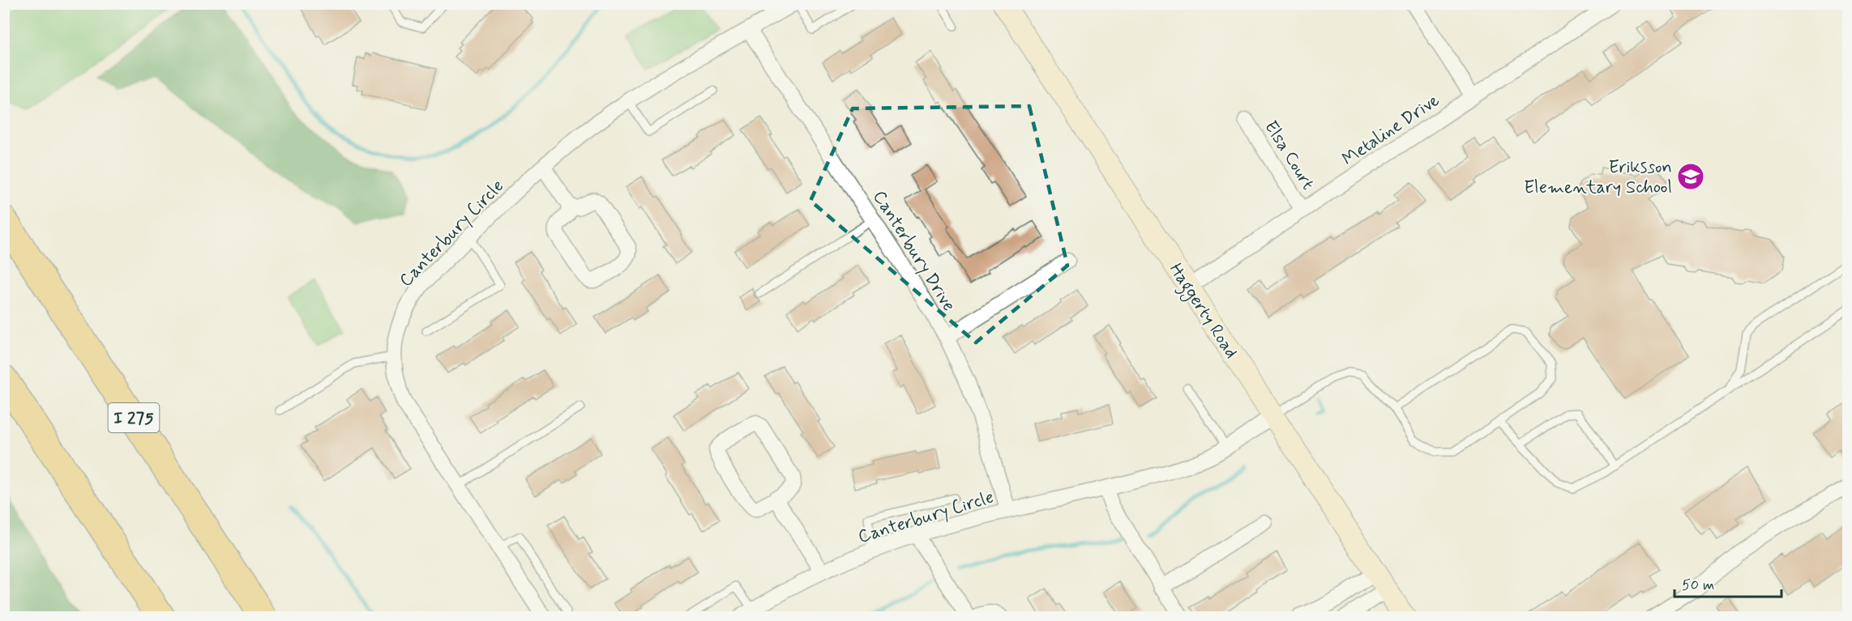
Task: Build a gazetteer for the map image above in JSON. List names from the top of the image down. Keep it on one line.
{"streets":{"highway":["I 275"],"main road":["Haggerty Road"],"street":["Metaline Drive","Elsa Court","Canterbury Circle","Canterbury Drive"]},"crossings":[["Metaline Drive","Elsa Court"],["Metaline Drive","Haggerty Road"],["Canterbury Circle","Canterbury Drive"],["Canterbury Circle","Haggerty Road"]],"places":{"school or university":["Eriksson Elementary School"]},"scale_bar":"50 m"}
